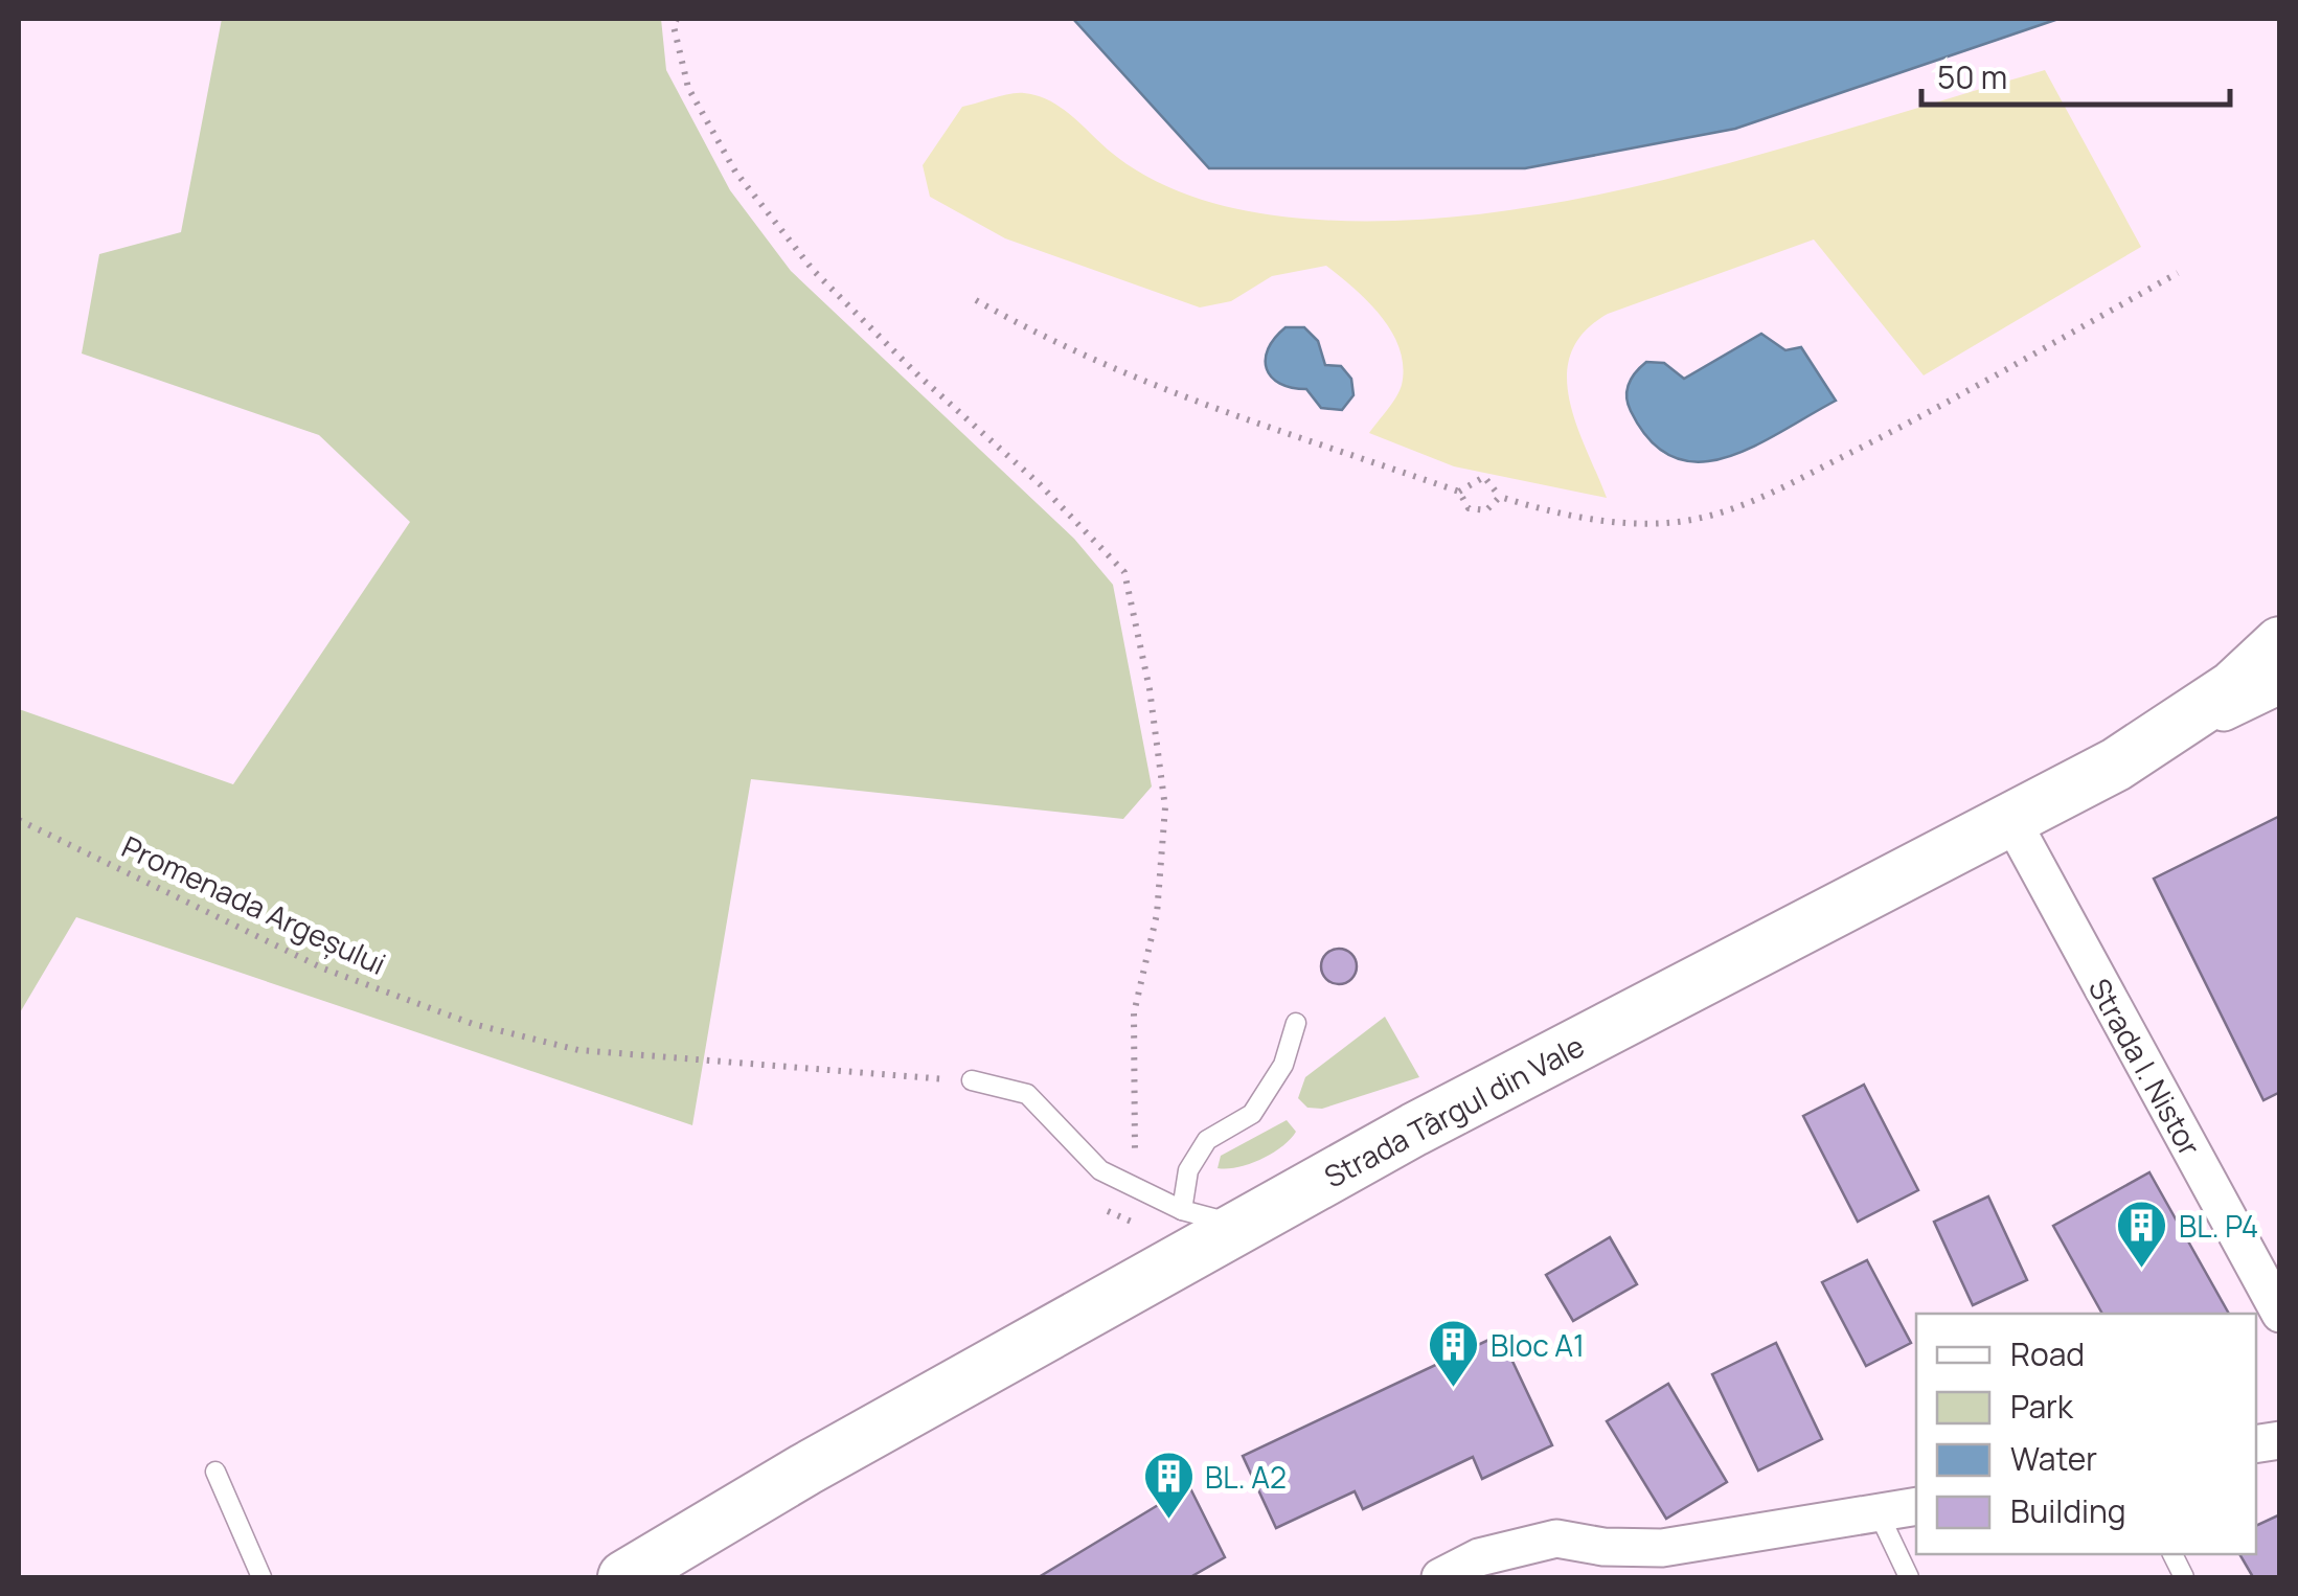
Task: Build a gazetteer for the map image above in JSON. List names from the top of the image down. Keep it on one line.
{"streets":{"street":["Strada I. Nistor","Strada Târgul din Vale"],"path":["Promenada Argeșului"]},"crossings":[["Strada I. Nistor","Strada Târgul din Vale"]],"places":{"building":["BL. P4","Bloc A1","BL. A2"]},"legend":["Road","Park","Water","Building"],"scale_bar":"50 m"}
